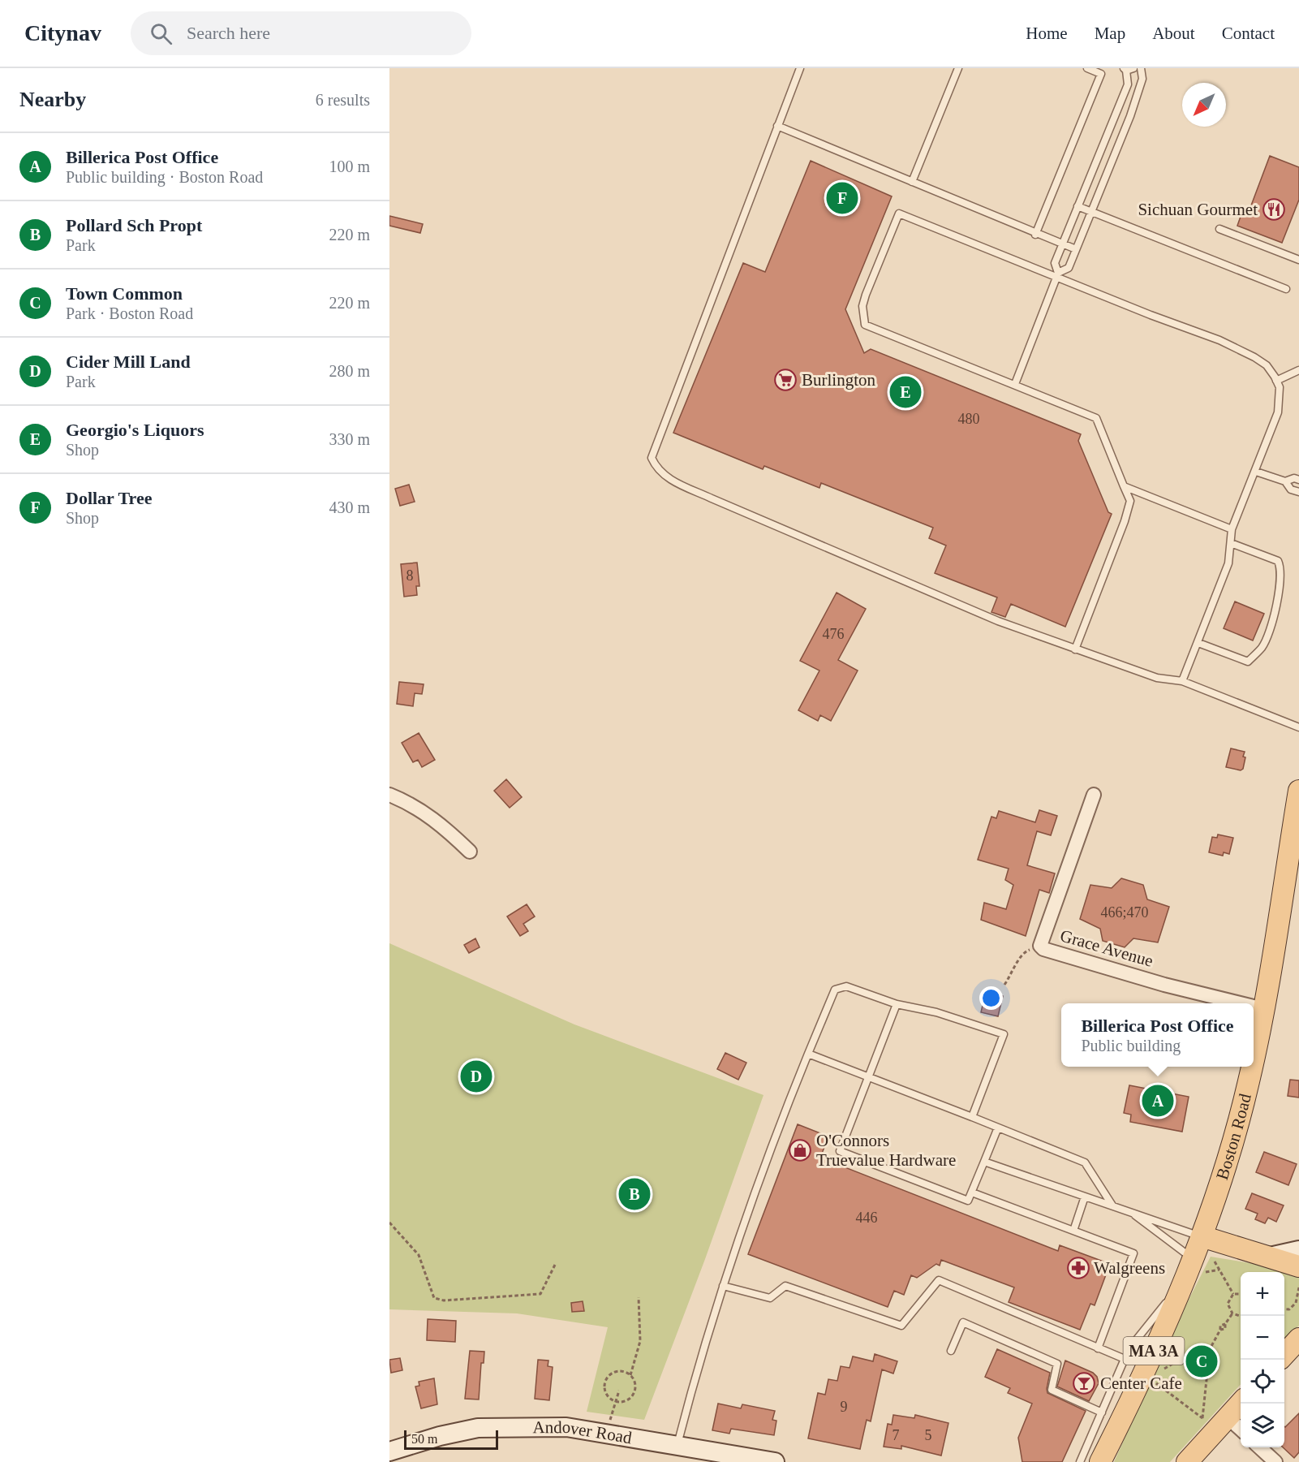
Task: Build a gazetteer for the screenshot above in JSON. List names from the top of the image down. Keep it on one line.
{"streets":{"main road":["Boston Road","MA 3A","Andover Road"],"street":["Grace Avenue"]},"crossings":[["Grace Avenue","Boston Road"]],"places":{"restaurant":["Sichuan Gourmet"],"supermarket":["Burlington"],"shop":["O'Connors Truevalue Hardware"],"pharmacy":["Walgreens"],"bar":["Center Cafe"]},"house_numbers":["480","8","476","466;470","446","9","7","5"],"scale_bar":"50 m","north":"bottom left","page":{"header":"Citynav","search":"Search here","nav":["Home","Map","About","Contact"],"heading":["Nearby","6 results"],"list":[{"mark":"A","name":"Billerica Post Office","note":"Public building · Boston Road","value":"100 m"},{"mark":"B","name":"Pollard Sch Propt","note":"Park","value":"220 m"},{"mark":"C","name":"Town Common","note":"Park · Boston Road","value":"220 m"},{"mark":"D","name":"Cider Mill Land","note":"Park","value":"280 m"},{"mark":"E","name":"Georgio's Liquors","note":"Shop","value":"330 m"},{"mark":"F","name":"Dollar Tree","note":"Shop","value":"430 m"}],"pins":["F","E","D","A","B","C"],"popup":["Billerica Post Office","Public building"],"map_buttons":["+","−"],"scale":"50 m"}}
